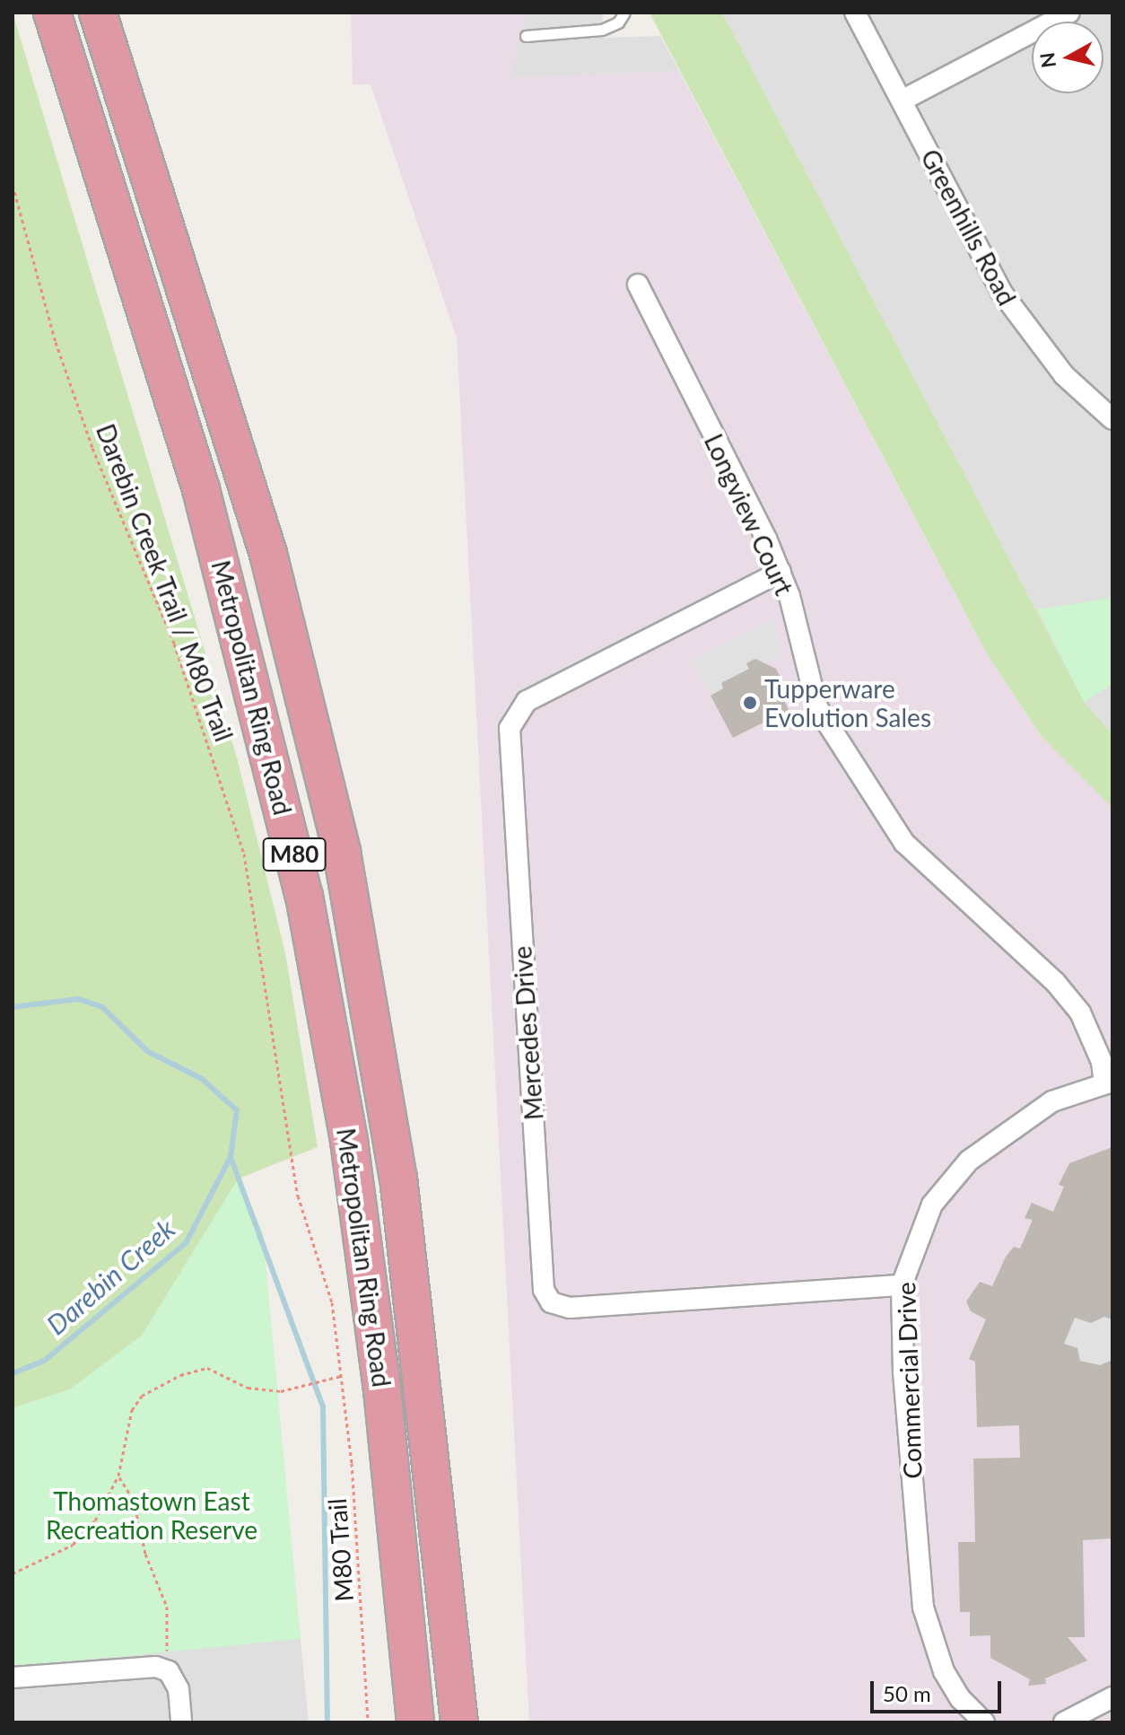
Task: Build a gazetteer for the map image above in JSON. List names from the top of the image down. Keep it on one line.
{"streets":{"highway":["Metropolitan Ring Road","M80"],"street":["Greenhills Road","Longview Court","Mercedes Drive","Commercial Drive"],"path":["Darebin Creek Trail / M80 Trail","M80 Trail"]},"crossings":[["Longview Court","Mercedes Drive"],["Longview Court","Commercial Drive"],["Darebin Creek Trail / M80 Trail","M80 Trail"],["Mercedes Drive","Commercial Drive"]],"water":["Darebin Creek"],"parks":["Thomastown East Recreation Reserve"],"places":["Tupperware Evolution Sales"],"scale_bar":"50 m","north":"left"}
